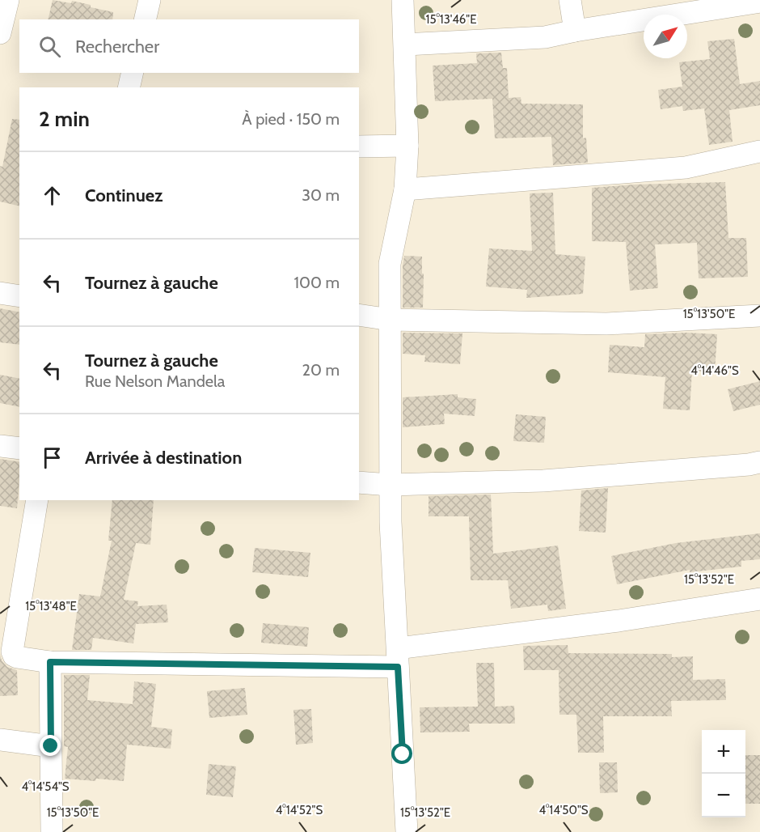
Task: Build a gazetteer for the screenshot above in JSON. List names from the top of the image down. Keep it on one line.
{"north":"top right","page":{"search":"Rechercher","heading":["2 min","À pied · 150 m"],"list":[["Continuez","30 m"],["Tournez à gauche","100 m"],["Tournez à gauche","Rue Nelson Mandela","20 m"],"Arrivée à destination"],"map_buttons":["+","−"]},"coordinates":["15°13'46\"E","15°13'50\"E","4°14'46\"S","15°13'52\"E","15°13'48\"E","4°14'54\"S","4°14'52\"S","4°14'50\"S"]}
